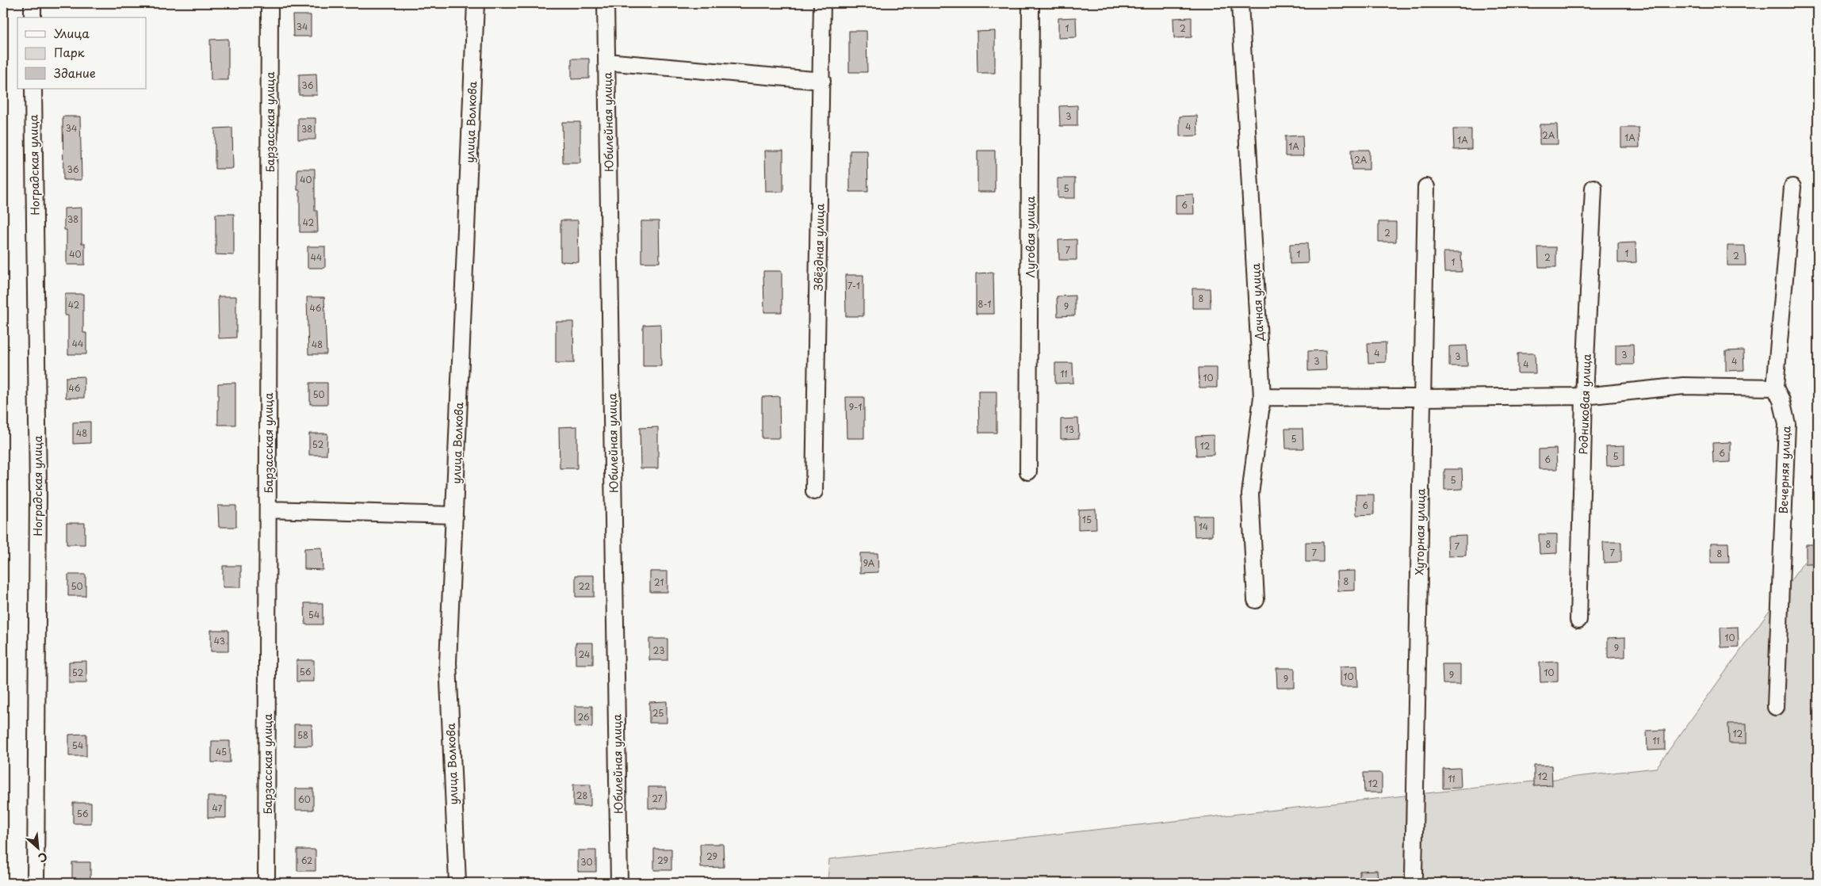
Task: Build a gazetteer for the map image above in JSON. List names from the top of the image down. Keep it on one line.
{"streets":{"street":["Барзасская улица","улица Волкова","Юбилейная улица","Ноградская улица","Луговая улица","Звёздная улица","Дачная улица","Родниковая улица","Вечерняя улица","Хуторная улица"]},"house_numbers":["34","1","2","36","3","4","34","38","2А","1А","1А","1А","2А","36","40","5","6","38","42","2","7","1","40","1","2","44","2","1","7-1","8","8-1","42","9","46","44","48","4","3","3","3","4","4","11","10","46","50","9-1","13","48","5","52","12","6","5","6","5","6","15","14","8","7","7","7","8","9А","8","21","50","22","54","10","43","9","23","24","56","52","10","9","10","9","25","26","12","58","11","54","45","12","11","12","28","27","60","47","56","29","62","29","30"],"legend":["Улица","Парк","Здание"],"north":"bottom right"}
